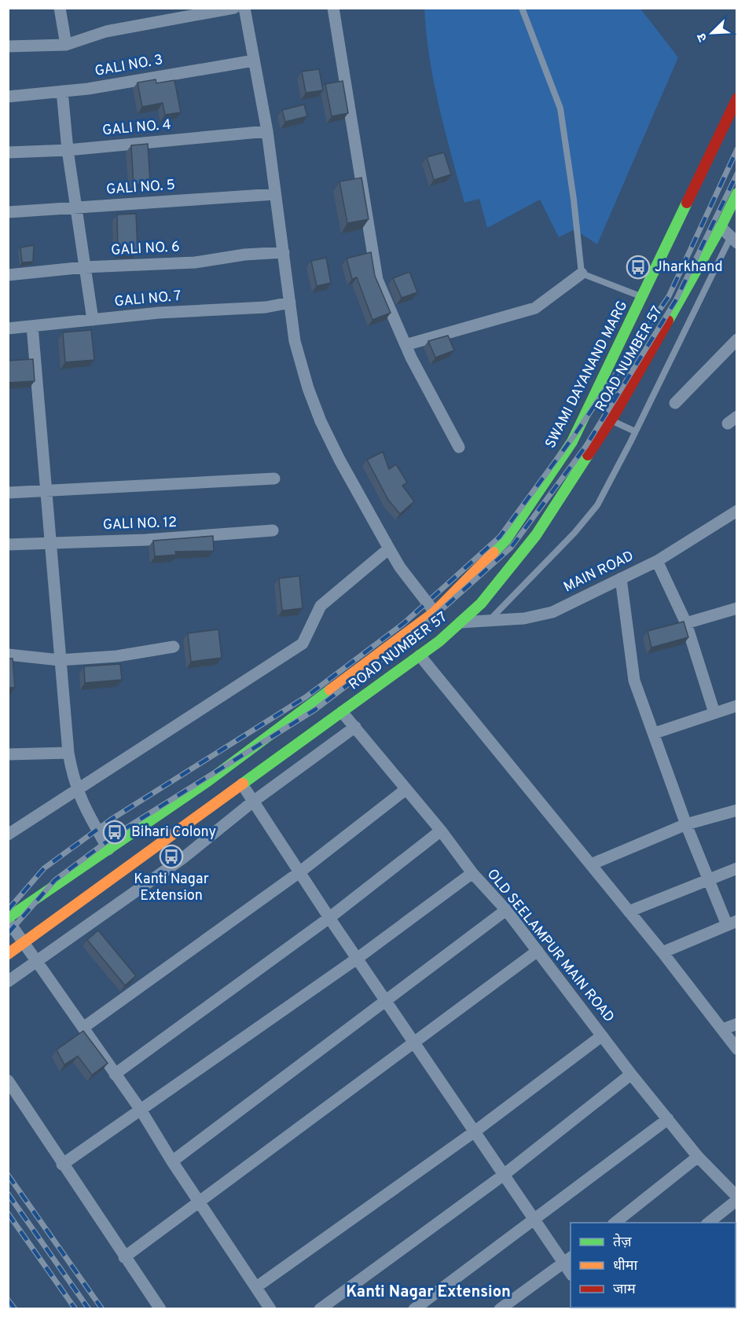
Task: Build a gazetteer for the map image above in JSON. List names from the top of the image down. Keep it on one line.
{"streets":{"main road":["ROAD NUMBER 57","SWAMI DAYANAND MARG"],"street":["GALI NO. 3","GALI NO. 4","GALI NO. 5","GALI NO. 6","GALI NO. 7","GALI NO. 12","MAIN ROAD","OLD SEELAMPUR MAIN ROAD"]},"crossings":[["ROAD NUMBER 57","SWAMI DAYANAND MARG"],["ROAD NUMBER 57","MAIN ROAD"],["ROAD NUMBER 57","OLD SEELAMPUR MAIN ROAD"]],"districts":["Kanti Nagar Extension"],"places":{"bus stop":["Jharkhand","Bihari Colony","Kanti Nagar Extension"]},"legend":["तेज़","धीमा","जाम"],"north":"bottom left"}
